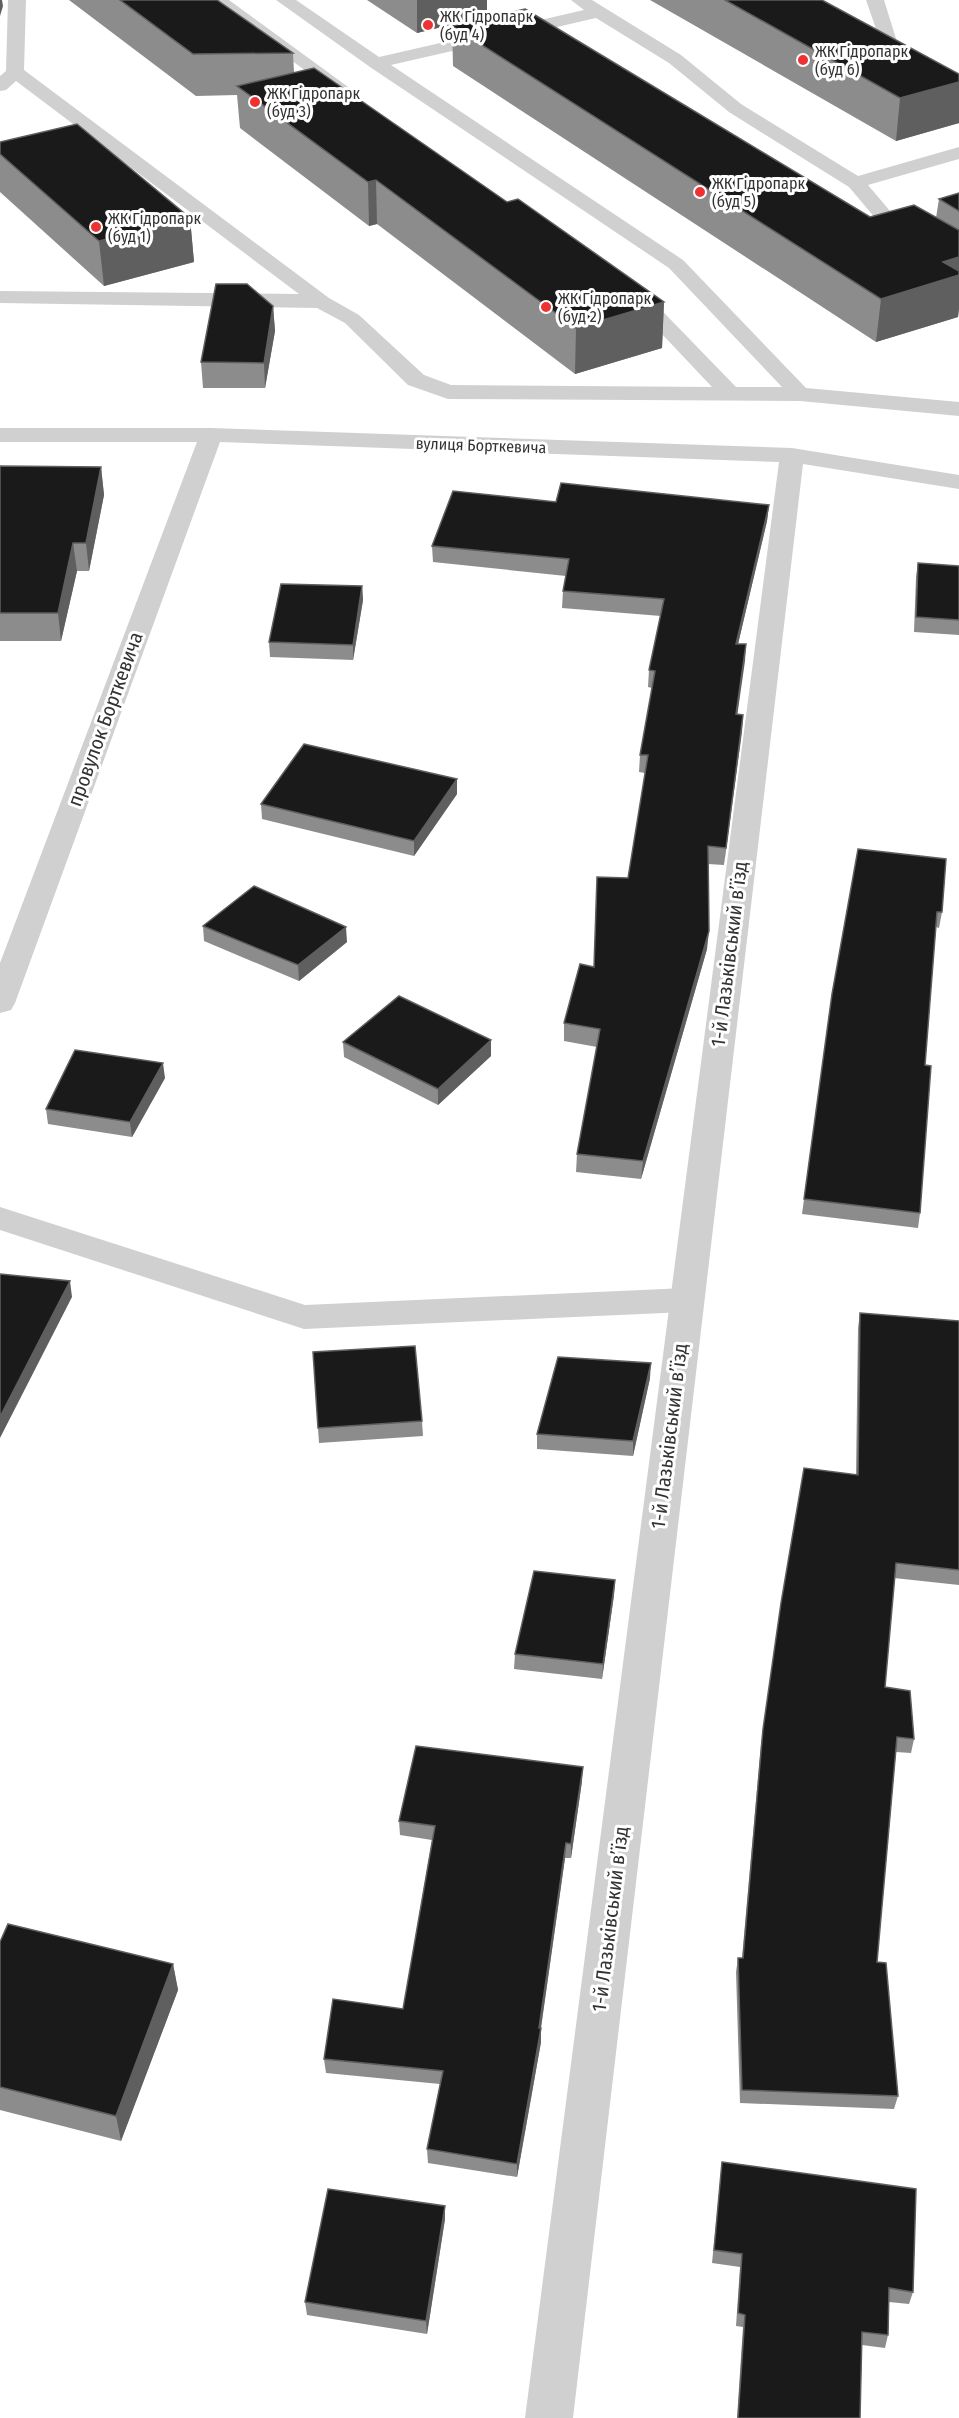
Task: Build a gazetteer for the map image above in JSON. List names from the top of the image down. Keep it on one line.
{"streets":{"street":["вулиця Борткевича","провулок Борткевича","1-й Лазьківський в’їзд"]},"crossings":[["вулиця Борткевича","провулок Борткевича"],["вулиця Борткевича","1-й Лазьківський в’їзд"]],"places":["ЖК Гідропарк (буд 4)","ЖК Гідропарк (буд 6)","ЖК Гідропарк (буд 3)","ЖК Гідропарк (буд 5)","ЖК Гідропарк (буд 1)","ЖК Гідропарк (буд 2)"]}
